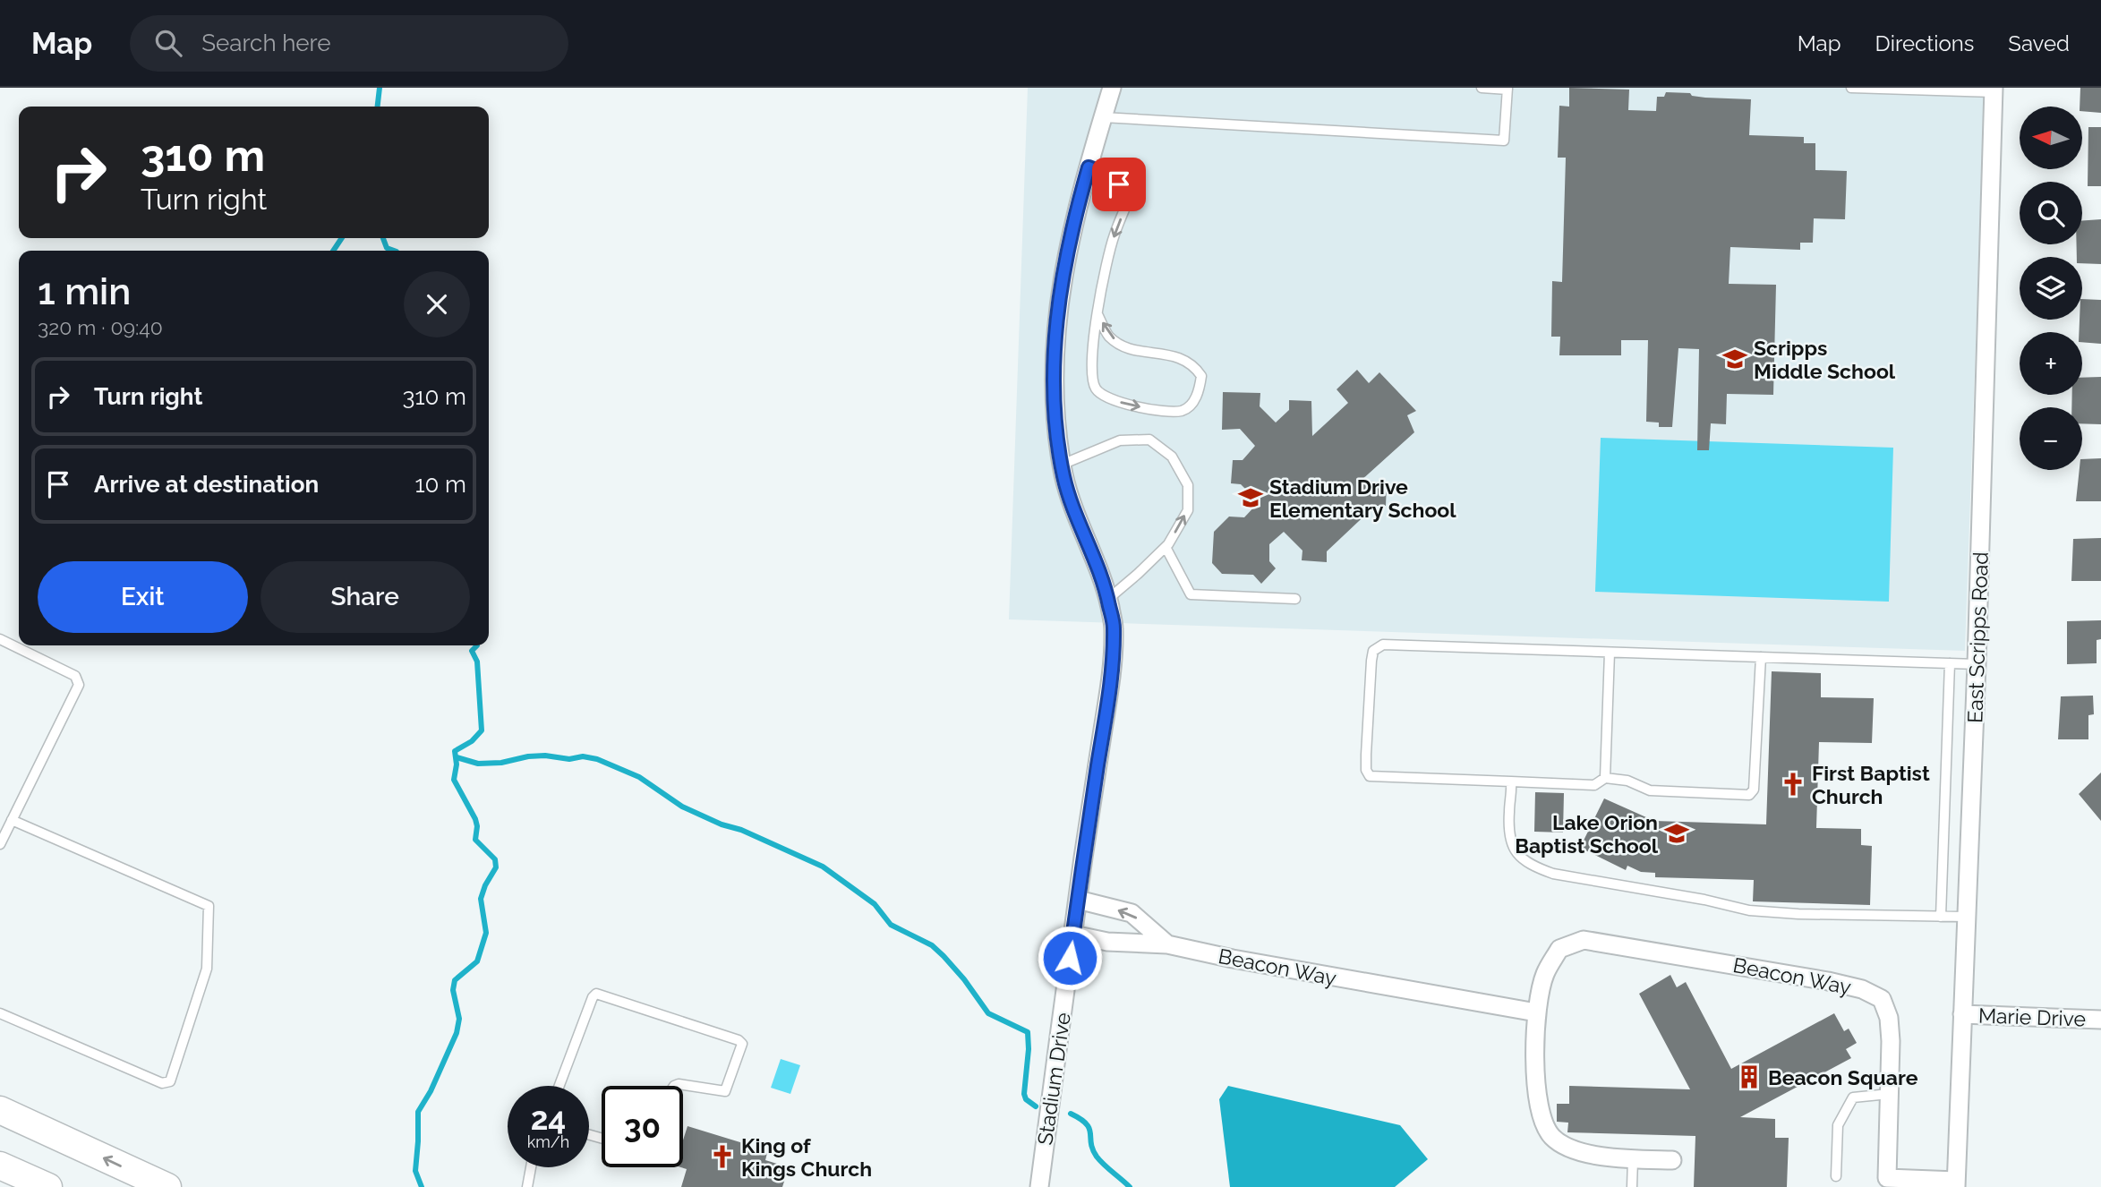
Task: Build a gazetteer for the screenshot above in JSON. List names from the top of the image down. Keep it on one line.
{"streets":{"street":["East Scripps Road","Beacon Way","Marie Drive","Stadium Drive"]},"crossings":[["East Scripps Road","Beacon Way"],["East Scripps Road","Marie Drive"],["Beacon Way","Stadium Drive"]],"places":{"school or university":["Scripps Middle School","Stadium Drive Elementary School","Lake Orion Baptist School"],"church":["First Baptist Church","King of Kings Church"],"building":["Beacon Square"]},"north":"left","page":{"header":"Map","search":"Search here","nav":["Map","Directions","Saved"],"map_buttons":["+","−"],"turn":["310 m","Turn right"],"heading":["1 min","320 m · 09:40"],"list":[{"name":"Turn right","value":"310 m"},{"name":"Arrive at destination","value":"10 m"}],"buttons":["Exit","Share"],"speed":"24 km/h","limit":"30"}}
